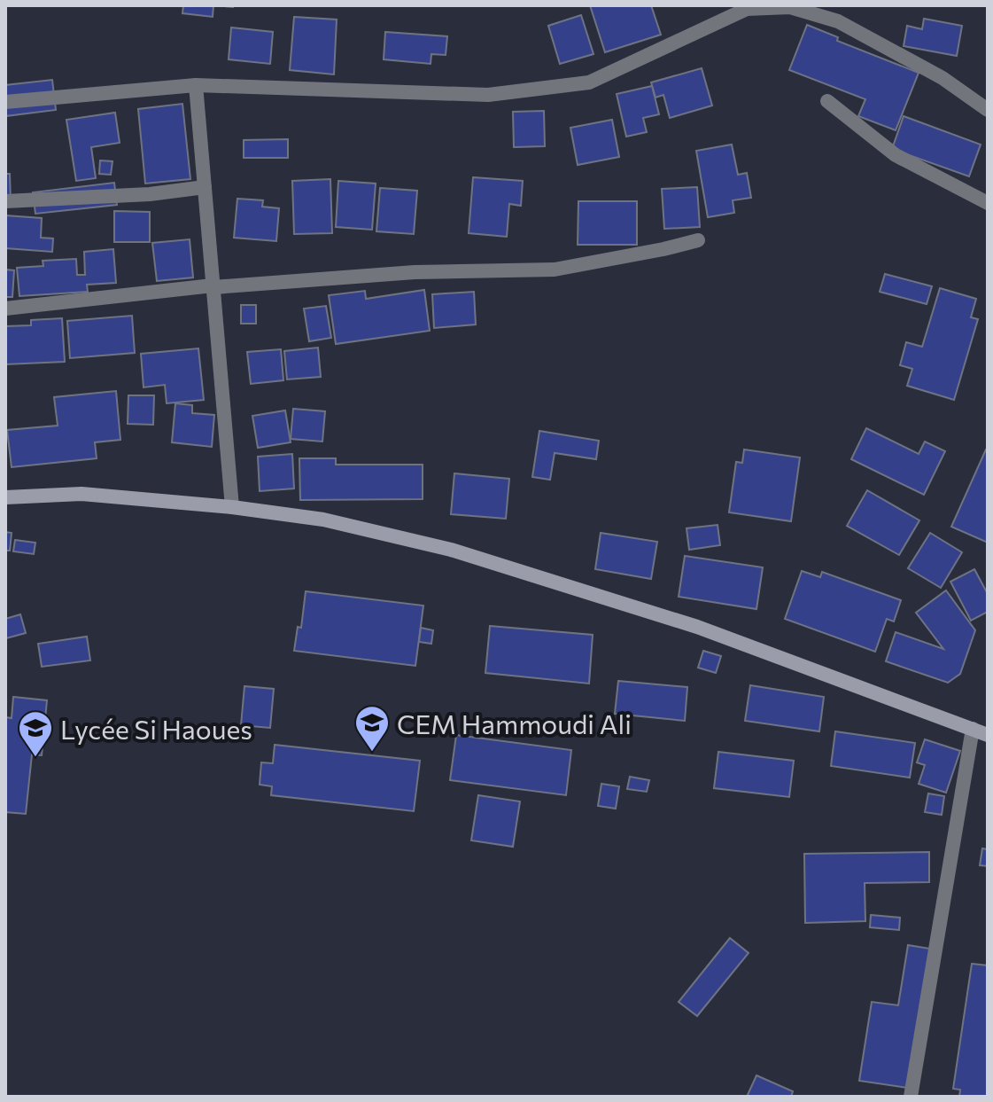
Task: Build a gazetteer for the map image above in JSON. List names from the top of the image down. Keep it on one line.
{"places":{"school or university":["CEM Hammoudi Ali","Lycée Si Haoues"]}}
